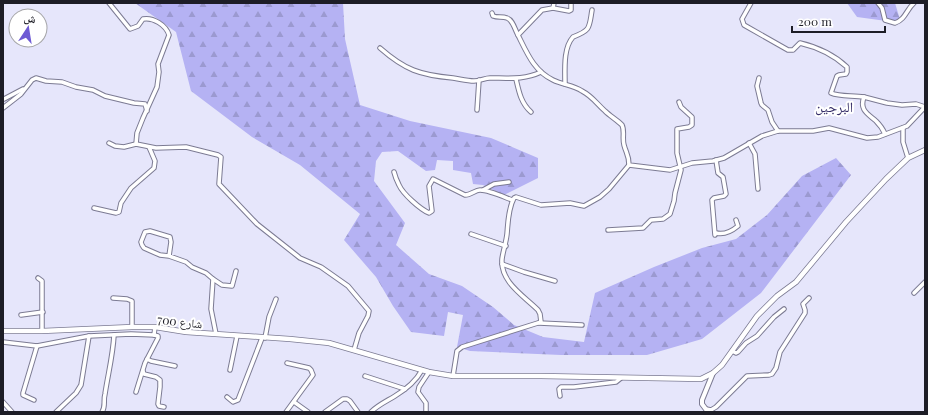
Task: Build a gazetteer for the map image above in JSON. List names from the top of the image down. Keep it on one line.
{"streets":{"main road":["شارع 700"]},"districts":["البرجين"],"scale_bar":"200 m","north":"top"}
